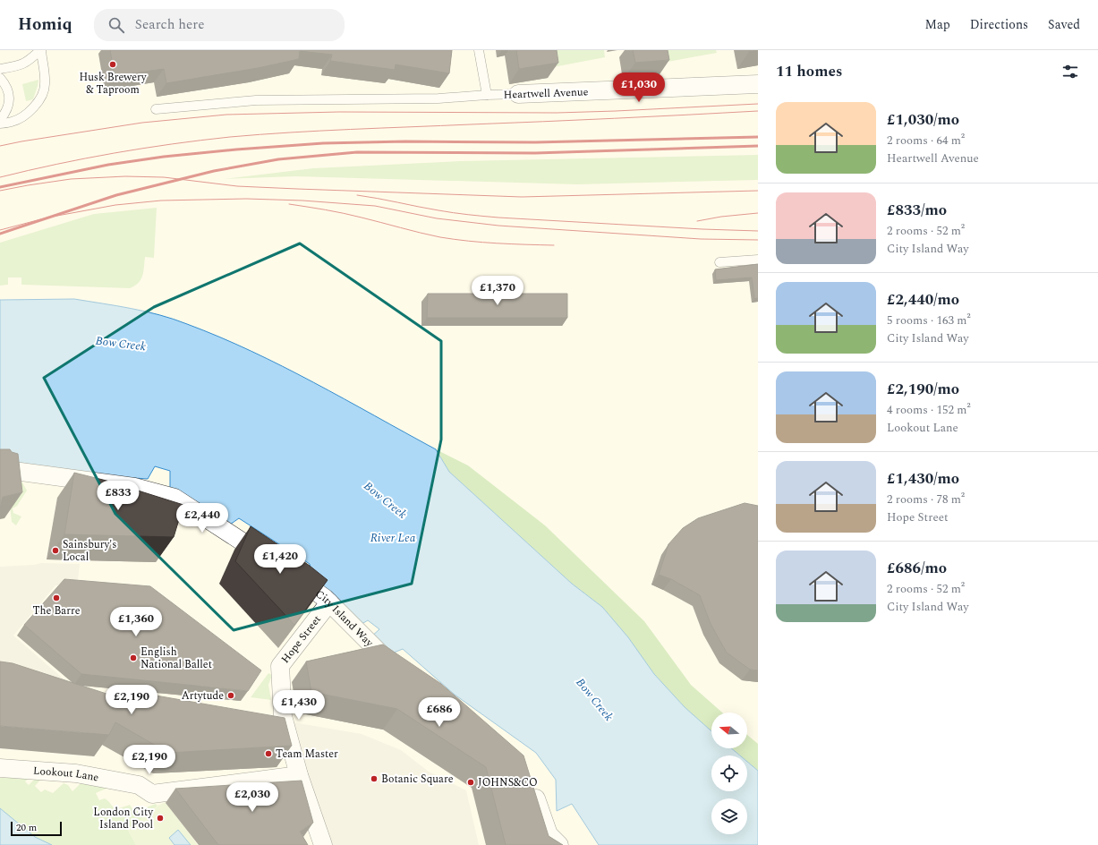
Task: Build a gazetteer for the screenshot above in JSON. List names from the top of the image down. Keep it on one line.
{"streets":{"street":["Heartwell Avenue","City Island Way","Hope Street","Lookout Lane"]},"crossings":[["City Island Way","Hope Street"],["Hope Street","Lookout Lane"]],"water":["Bow Creek","River Lea"],"places":["Husk Brewery & Taproom","Sainsbury's Local","The Barre","English National Ballet","Artytude","Team Master","Botanic Square","JOHNS&CO","London City Island Pool"],"scale_bar":"20 m","north":"left","page":{"header":"Homiq","search":"Search here","nav":["Map","Directions","Saved"],"heading":"11 homes","price":["£1,030","£1,370","£833","£2,440","£1,420","£1,360","£2,190","£1,430","£686","£2,190","£2,030"],"list":[{"name":"£1,030/mo","note":"2 rooms · 64 m² · Heartwell Avenue"},{"name":"£833/mo","note":"2 rooms · 52 m² · City Island Way"},{"name":"£2,440/mo","note":"5 rooms · 163 m² · City Island Way"},{"name":"£2,190/mo","note":"4 rooms · 152 m² · Lookout Lane"},{"name":"£1,430/mo","note":"2 rooms · 78 m² · Hope Street"},{"name":"£686/mo","note":"2 rooms · 52 m² · City Island Way"}],"scale":"20 m"}}
